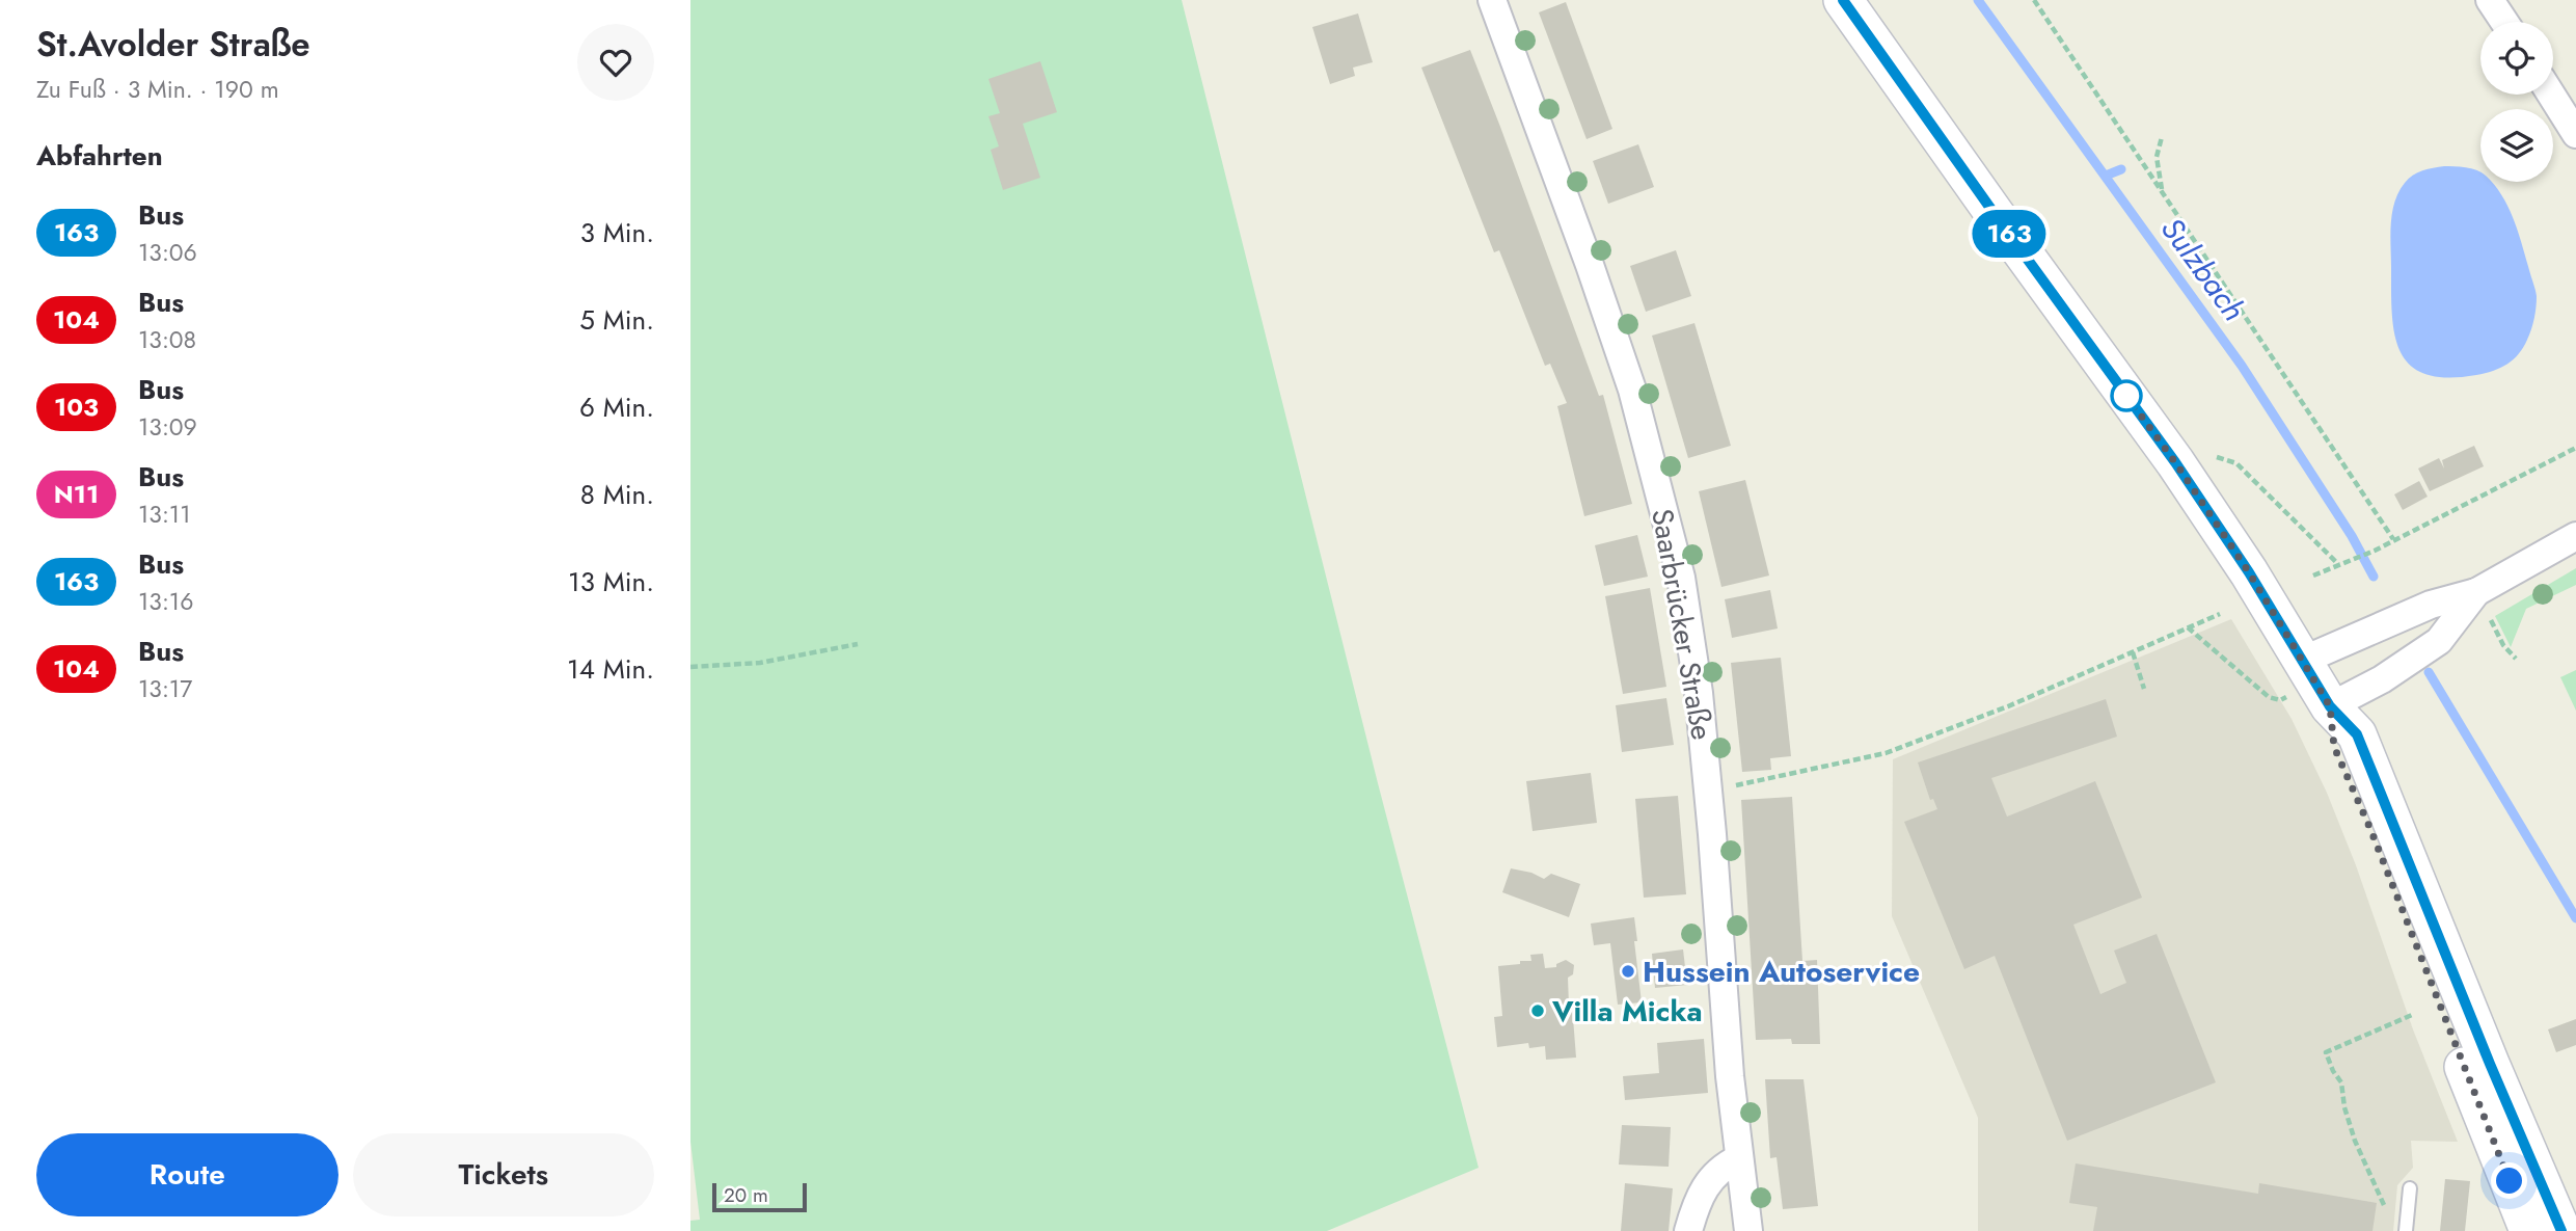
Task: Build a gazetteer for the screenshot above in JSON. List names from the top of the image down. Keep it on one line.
{"streets":{"street":["Saarbrücker Straße"]},"water":["Sulzbach"],"places":["Hussein Autoservice","Villa Micka"],"lines":["bus line 163"],"scale_bar":"20 m","page":{"heading":[["St.Avolder Straße","Zu Fuß · 3 Min. · 190 m"],"Abfahrten"],"on_map":"163","list":[{"mark":"163","name":"Bus","note":"13:06","value":"3 Min."},{"mark":"104","name":"Bus","note":"13:08","value":"5 Min."},{"mark":"103","name":"Bus","note":"13:09","value":"6 Min."},{"mark":"N11","name":"Bus","note":"13:11","value":"8 Min."},{"mark":"163","name":"Bus","note":"13:16","value":"13 Min."},{"mark":"104","name":"Bus","note":"13:17","value":"14 Min."}],"buttons":["Route","Tickets"],"scale":"20 m"}}
